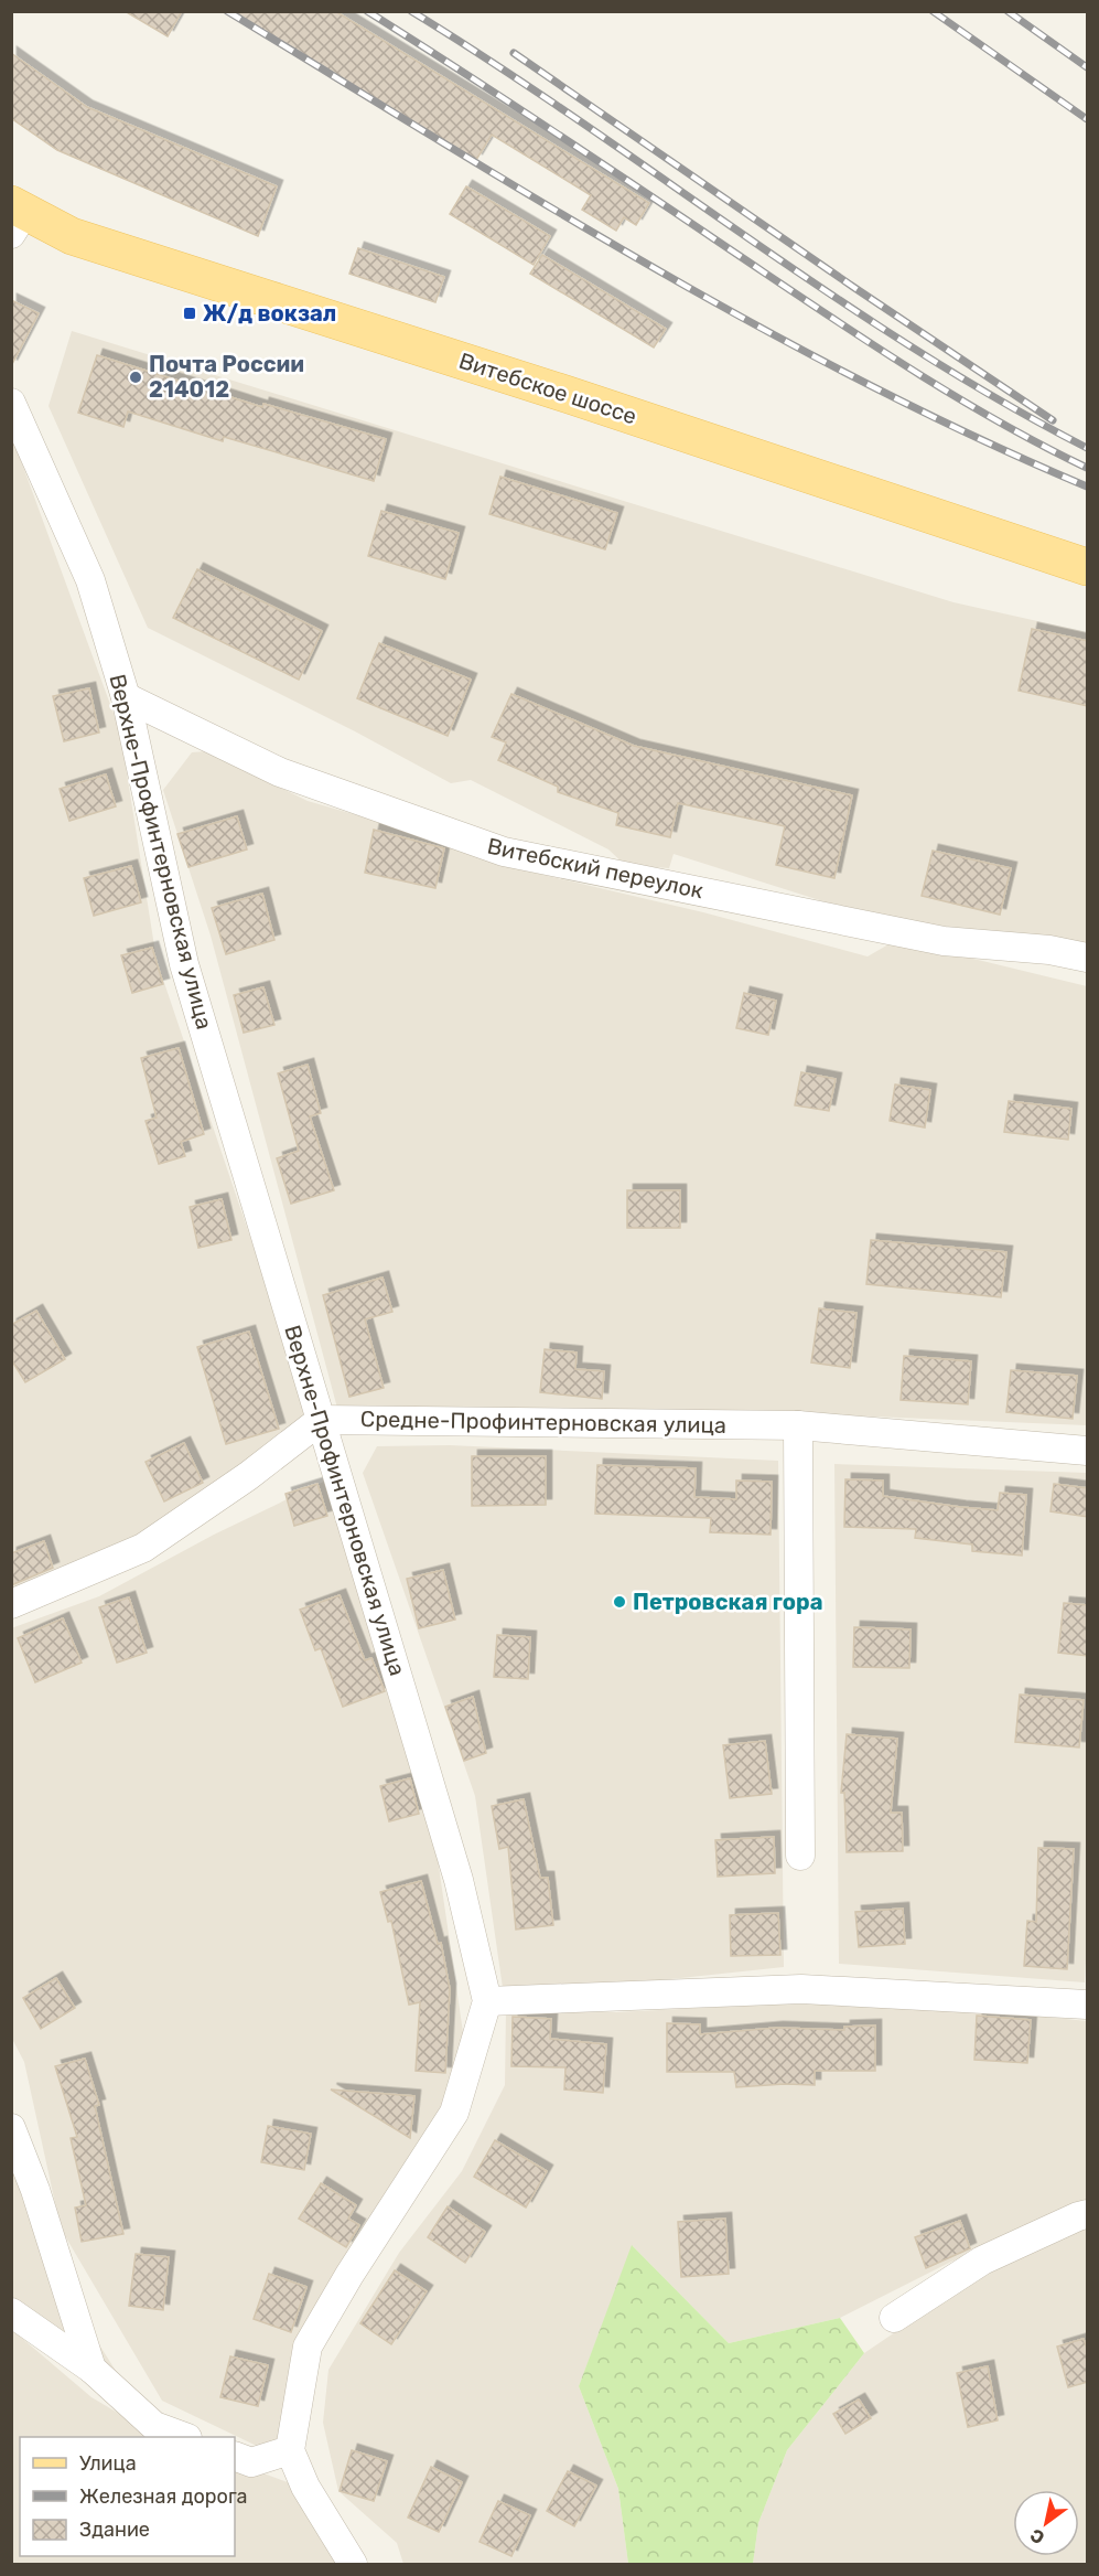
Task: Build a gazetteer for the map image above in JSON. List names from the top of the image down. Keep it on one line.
{"streets":{"main road":["Витебское шоссе"],"street":["Верхне-Профинтерновская улица","Витебский переулок","Средне-Профинтерновская улица"]},"crossings":[["Верхне-Профинтерновская улица","Витебский переулок"],["Верхне-Профинтерновская улица","Средне-Профинтерновская улица"]],"places":{"transit":["Ж/д вокзал"],"other":["Почта России 214012","Петровская гора"]},"legend":["Улица","Железная дорога","Здание"],"north":"bottom left"}
